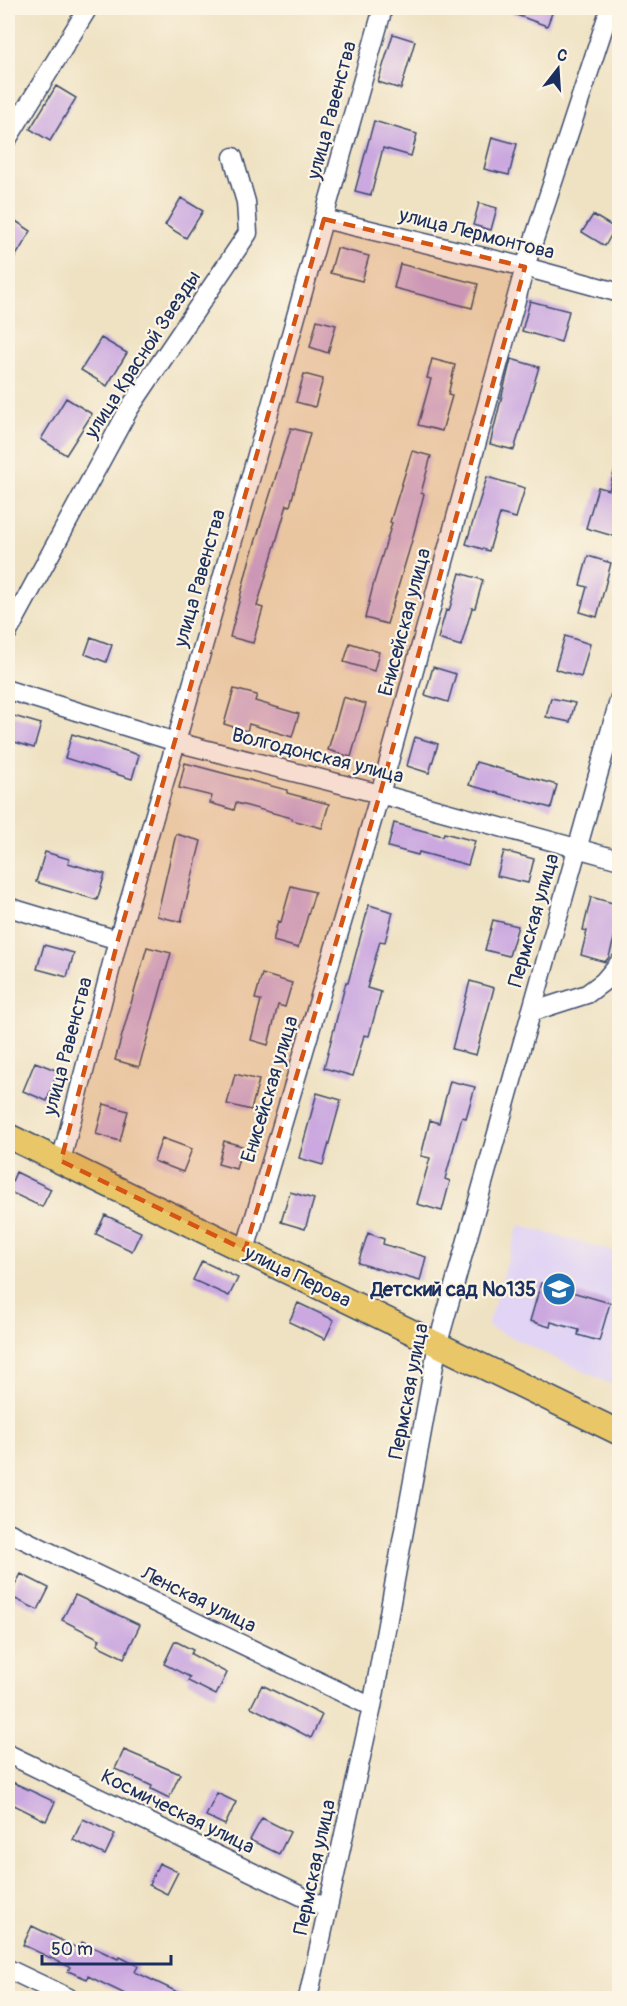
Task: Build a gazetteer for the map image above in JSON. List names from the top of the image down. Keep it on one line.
{"streets":{"main road":["улица Перова"],"street":["улица Равенства","улица Лермонтова","улица Красной Звезды","Енисейская улица","Волгодонская улица","Пермская улица","Ленская улица","Космическая улица"]},"crossings":[["улица Равенства","улица Лермонтова"],["улица Равенства","Волгодонская улица"],["улица Равенства","улица Перова"],["улица Лермонтова","Енисейская улица"],["Енисейская улица","Волгодонская улица"],["Енисейская улица","улица Перова"],["Волгодонская улица","Пермская улица"],["Пермская улица","улица Перова"],["Пермская улица","Ленская улица"],["Пермская улица","Космическая улица"]],"places":{"school or university":["Детский сад №135"]},"scale_bar":"50 m","north":"top"}
